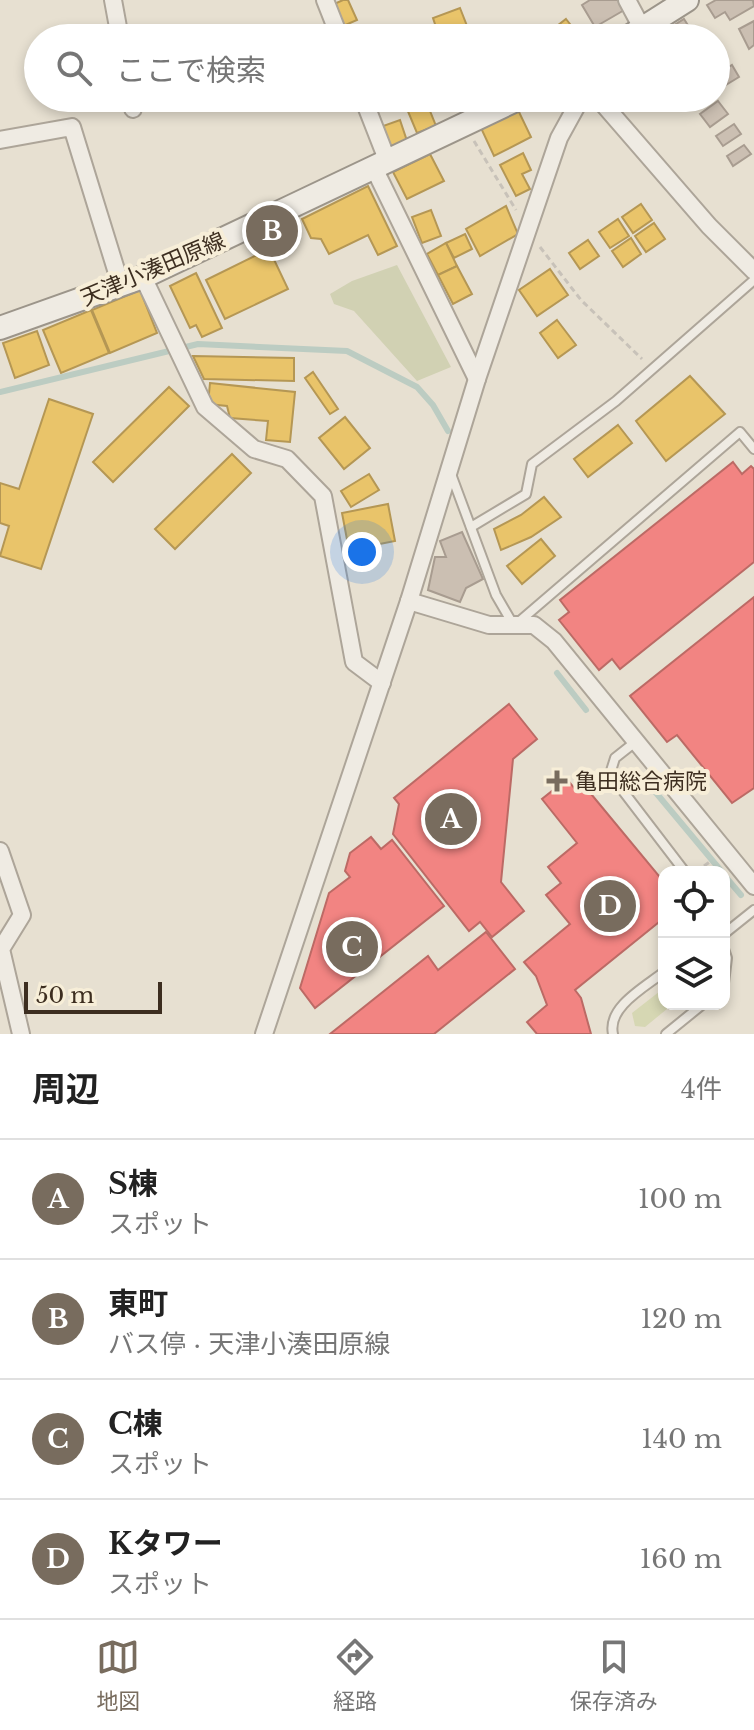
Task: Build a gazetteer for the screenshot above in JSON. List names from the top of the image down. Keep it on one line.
{"streets":{"main road":["天津小湊田原線"]},"places":{"health":["亀田総合病院"]},"scale_bar":"50 m","page":{"search":"ここで検索","pins":["B","A","D","C"],"scale":"50 m","heading":["周辺","4件"],"list":[{"mark":"A","name":"S棟","note":"スポット","value":"100 m"},{"mark":"B","name":"東町","note":"バス停 · 天津小湊田原線","value":"120 m"},{"mark":"C","name":"C棟","note":"スポット","value":"140 m"},{"mark":"D","name":"Kタワー","note":"スポット","value":"160 m"}],"nav":["地図","経路","保存済み"]}}
